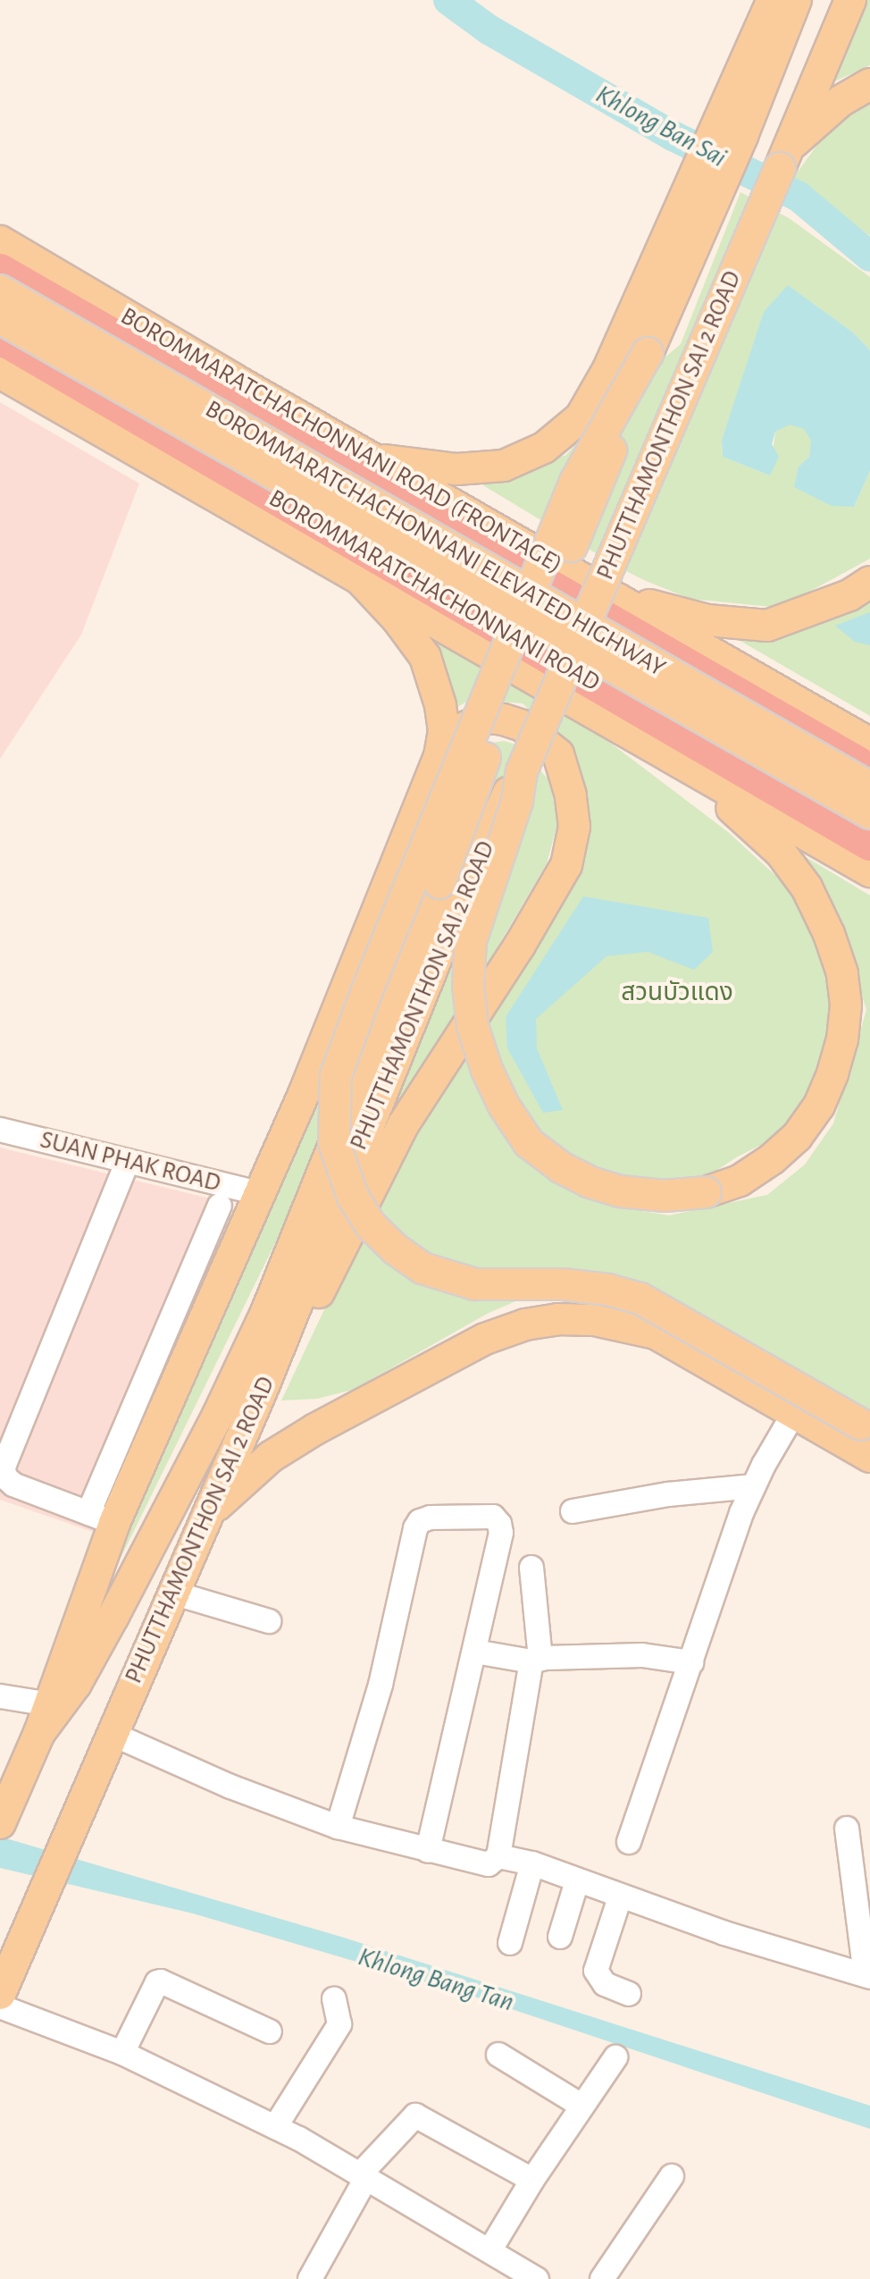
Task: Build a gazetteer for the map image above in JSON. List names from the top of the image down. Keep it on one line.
{"streets":{"highway":["BOROMMARATCHACHONNANI ROAD"],"main road":["PHUTTHAMONTHON SAI 2 ROAD","BOROMMARATCHACHONNANI ROAD (FRONTAGE)","BOROMMARATCHACHONNANI ELEVATED HIGHWAY"],"street":["SUAN PHAK ROAD"]},"water":["Khlong Ban Sai","Khlong Bang Tan"],"parks":["สวนบัวแดง"]}
